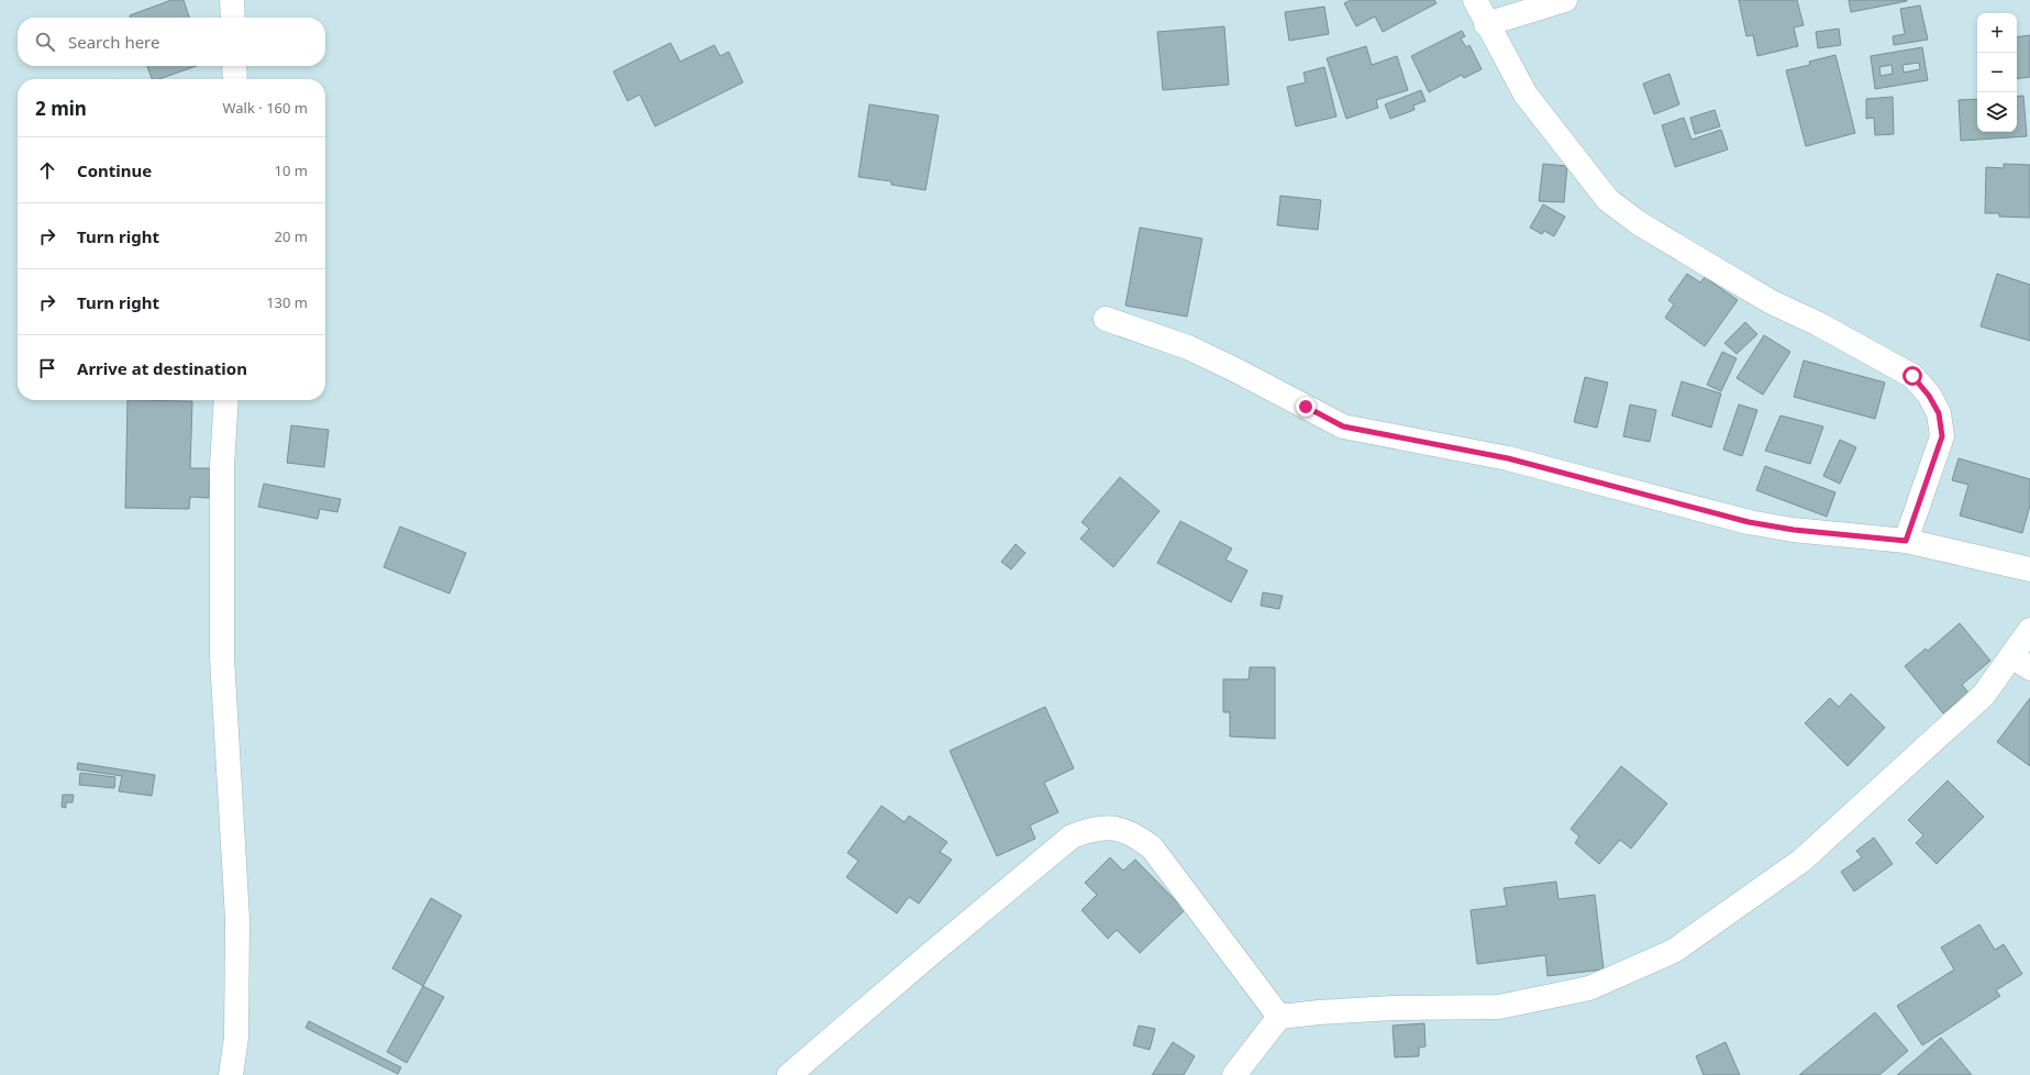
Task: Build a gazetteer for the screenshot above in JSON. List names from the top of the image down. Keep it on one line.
{"page":{"map_buttons":["+","−"],"search":"Search here","heading":["2 min","Walk · 160 m"],"list":[["Continue","10 m"],["Turn right","20 m"],["Turn right","130 m"],"Arrive at destination"]}}
